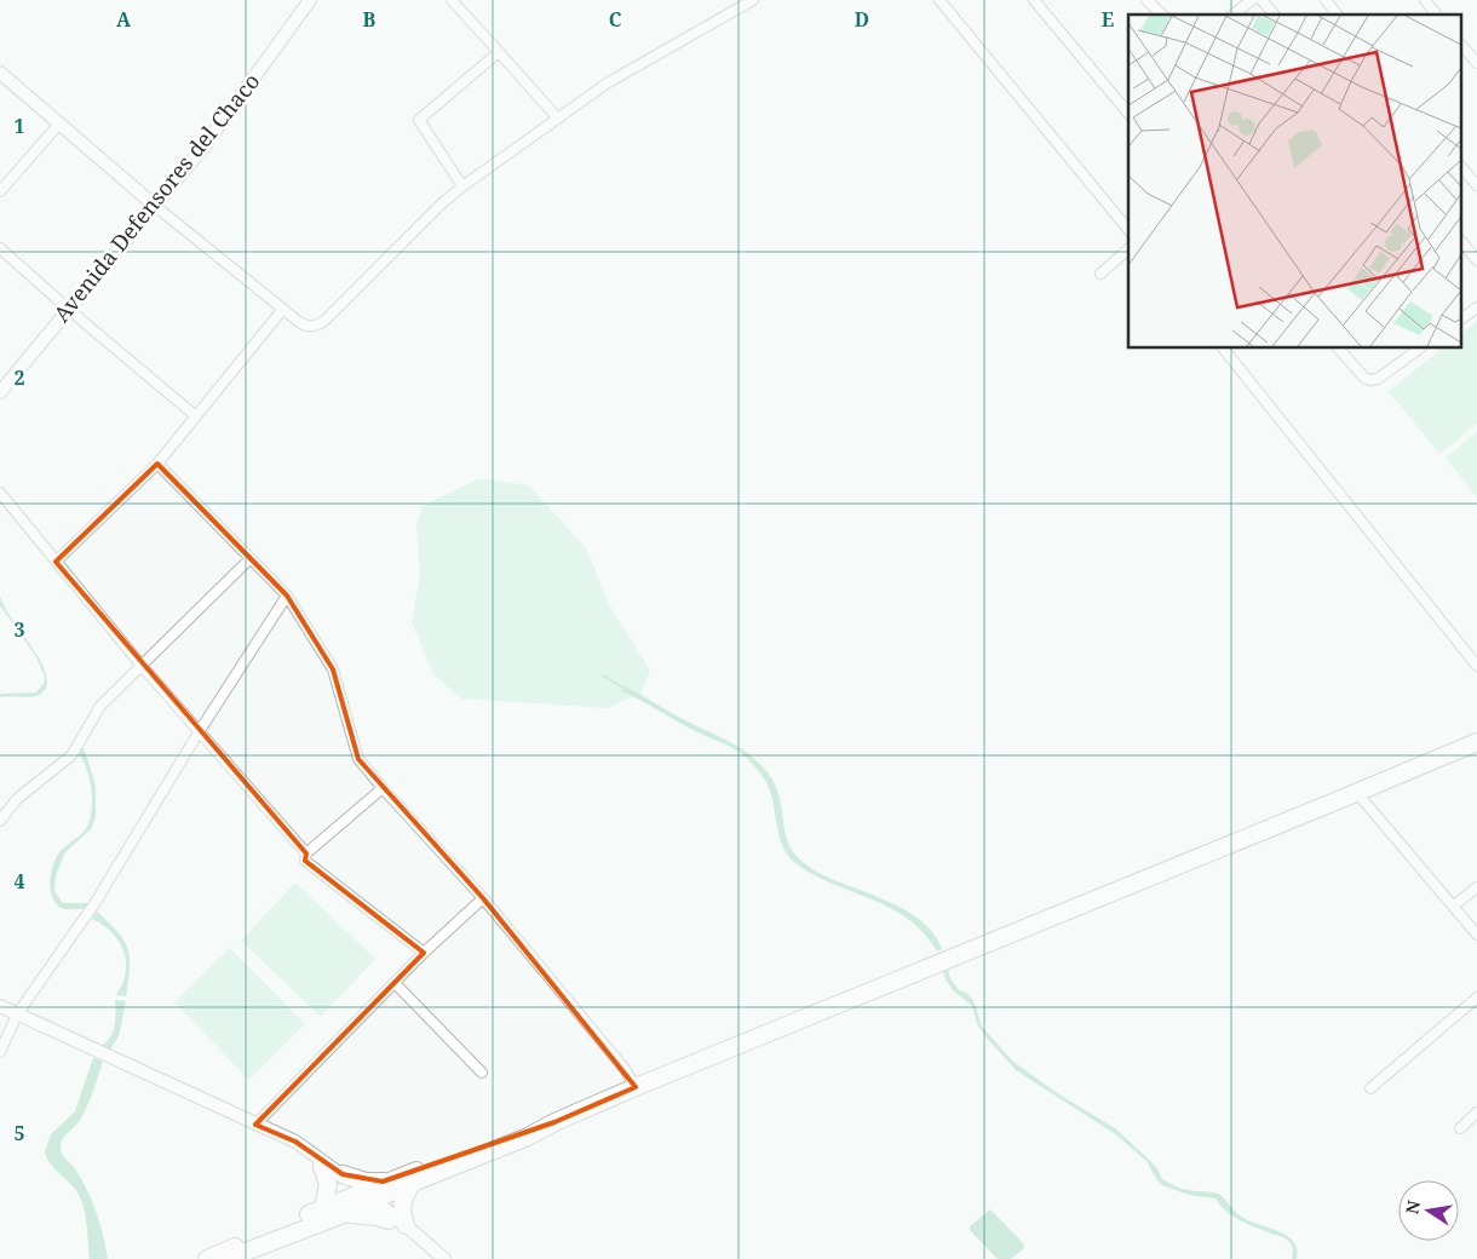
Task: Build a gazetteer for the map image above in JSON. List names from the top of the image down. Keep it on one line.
{"streets":{"main road":["Avenida Defensores del Chaco"]},"north":"left","grid":{"columns":["A","B","C","D","E"],"rows":["1","2","3","4","5"]}}
